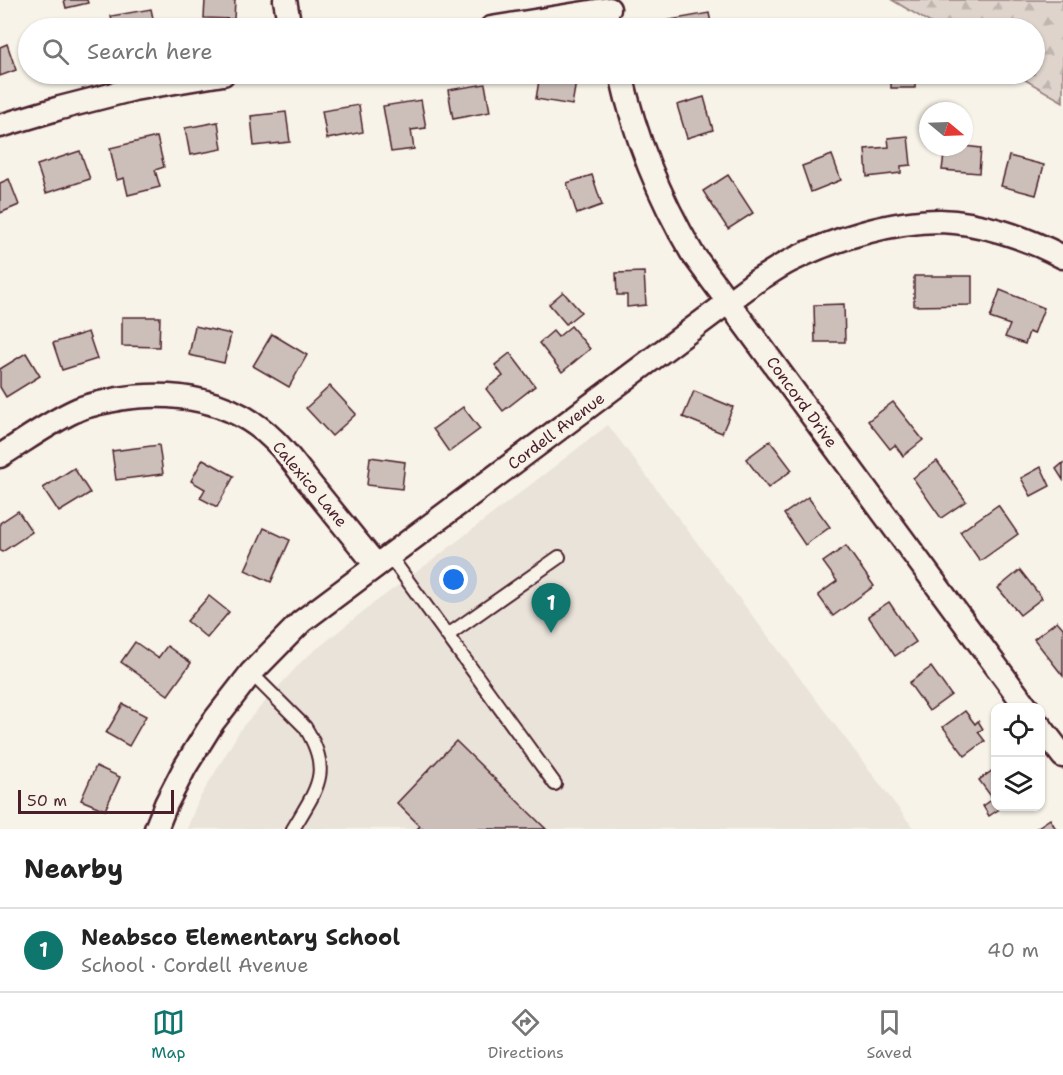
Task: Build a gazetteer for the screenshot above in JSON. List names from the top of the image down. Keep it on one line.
{"streets":{"street":["Concord Drive","Cordell Avenue","Calexico Lane"]},"crossings":[["Concord Drive","Cordell Avenue"],["Cordell Avenue","Calexico Lane"]],"scale_bar":"50 m","north":"right","page":{"search":"Search here","pins":"1","scale":"50 m","heading":"Nearby","list":[{"mark":"1","name":"Neabsco Elementary School","note":"School · Cordell Avenue","value":"40 m"}],"nav":["Map","Directions","Saved"]}}
